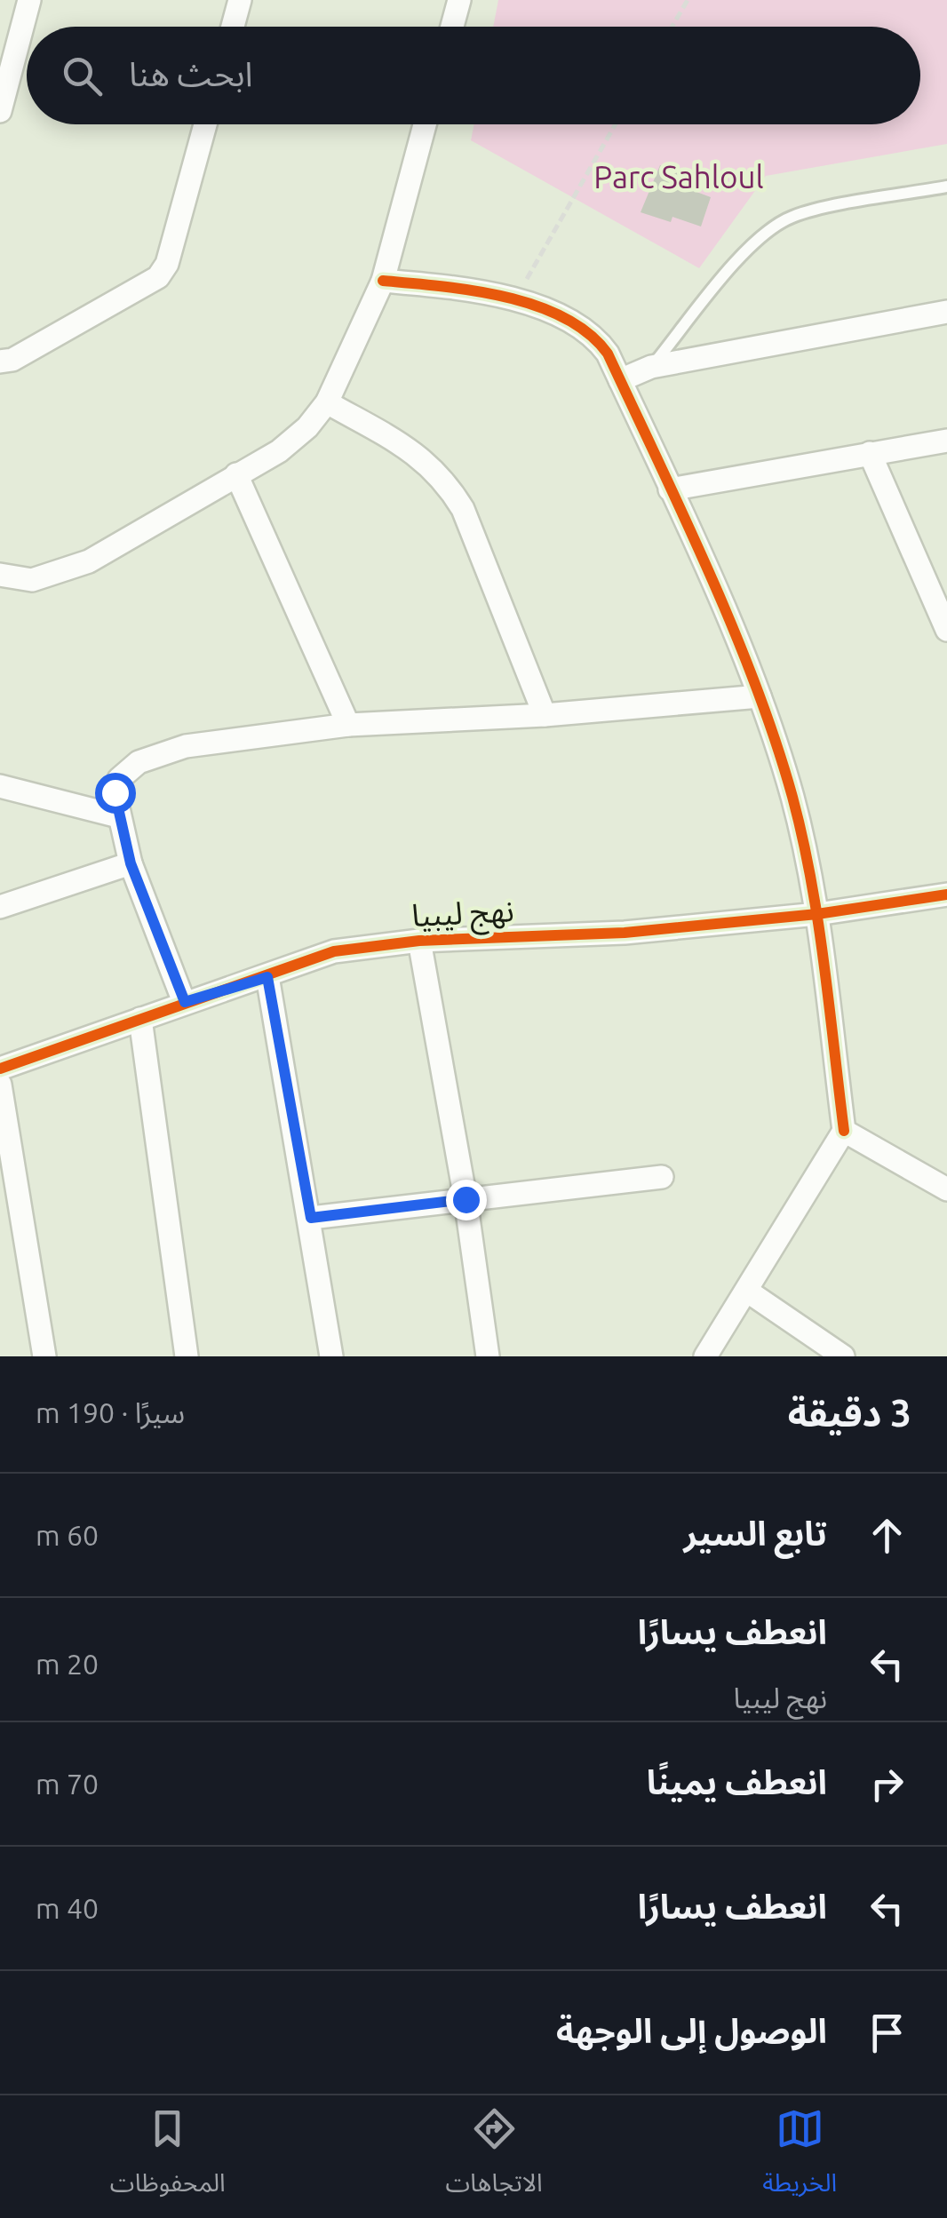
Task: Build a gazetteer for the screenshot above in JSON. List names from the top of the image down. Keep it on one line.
{"streets":{"street":["نهج ليبيا"]},"parks":["Parc Sahloul"],"page":{"search":"ابحث هنا","heading":["3 دقيقة","سيرًا · 190 m"],"list":[["تابع السير","60 m"],["انعطف يسارًا","نهج ليبيا","20 m"],["انعطف يمينًا","70 m"],["انعطف يسارًا","40 m"],"الوصول إلى الوجهة"],"nav":["الخريطة","الاتجاهات","المحفوظات"]}}
